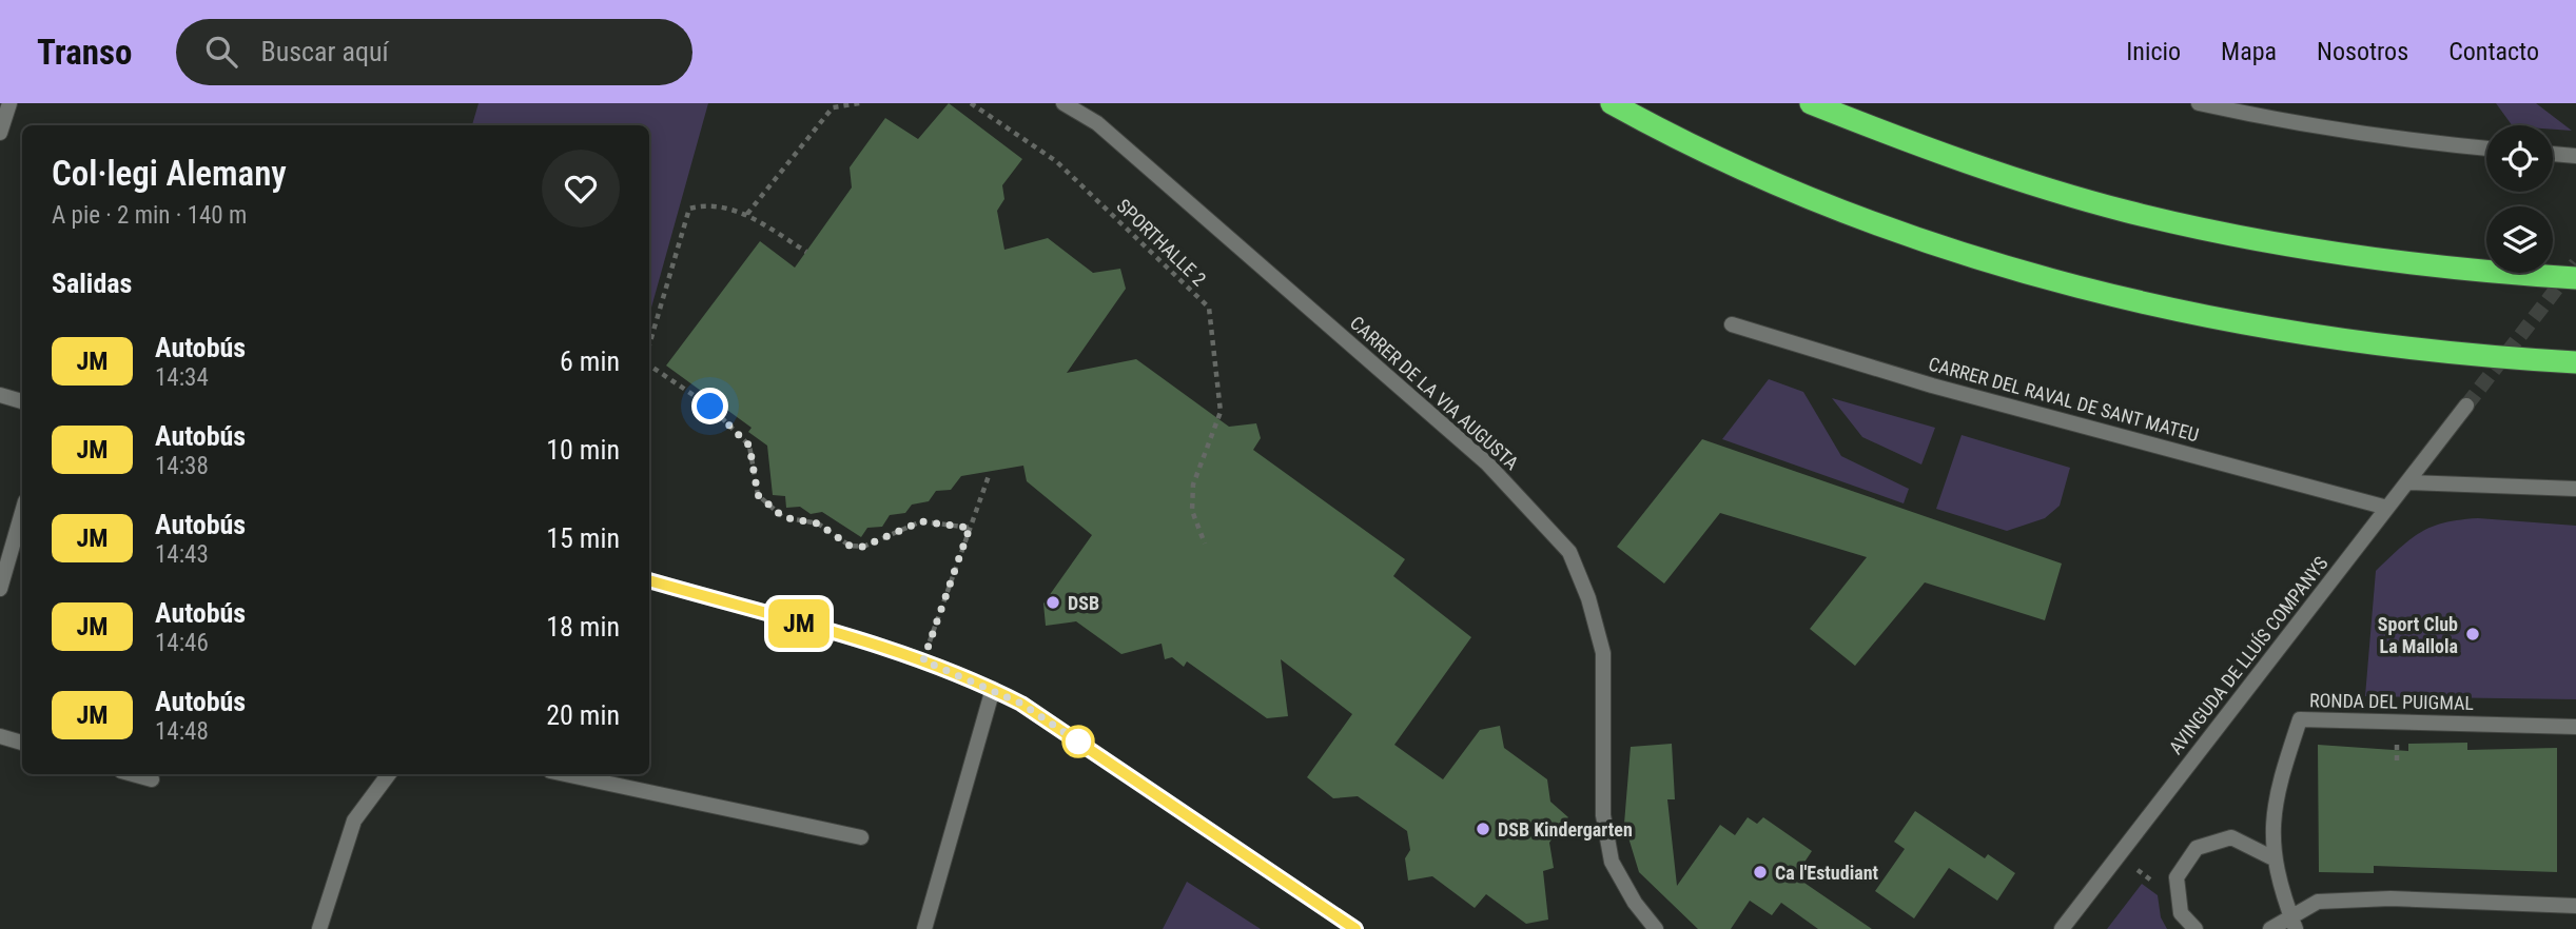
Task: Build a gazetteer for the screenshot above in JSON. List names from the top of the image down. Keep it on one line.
{"streets":{"street":["CARRER DE LA VIA AUGUSTA","CARRER DEL RAVAL DE SANT MATEU","AVINGUDA DE LLUÍS COMPANYS","RONDA DEL PUIGMAL"],"path":["SPORTHALLE 2"]},"crossings":[["CARRER DEL RAVAL DE SANT MATEU","AVINGUDA DE LLUÍS COMPANYS"]],"places":["DSB","Sport Club La Mallola","DSB Kindergarten","Ca l'Estudiant"],"lines":["bus line JM"],"page":{"header":"Transo","search":"Buscar aquí","nav":["Inicio","Mapa","Nosotros","Contacto"],"on_map":"JM","heading":[["Col·legi Alemany","A pie · 2 min · 140 m"],"Salidas"],"list":[{"mark":"JM","name":"Autobús","note":"14:34","value":"6 min"},{"mark":"JM","name":"Autobús","note":"14:38","value":"10 min"},{"mark":"JM","name":"Autobús","note":"14:43","value":"15 min"},{"mark":"JM","name":"Autobús","note":"14:46","value":"18 min"},{"mark":"JM","name":"Autobús","note":"14:48","value":"20 min"}]}}
